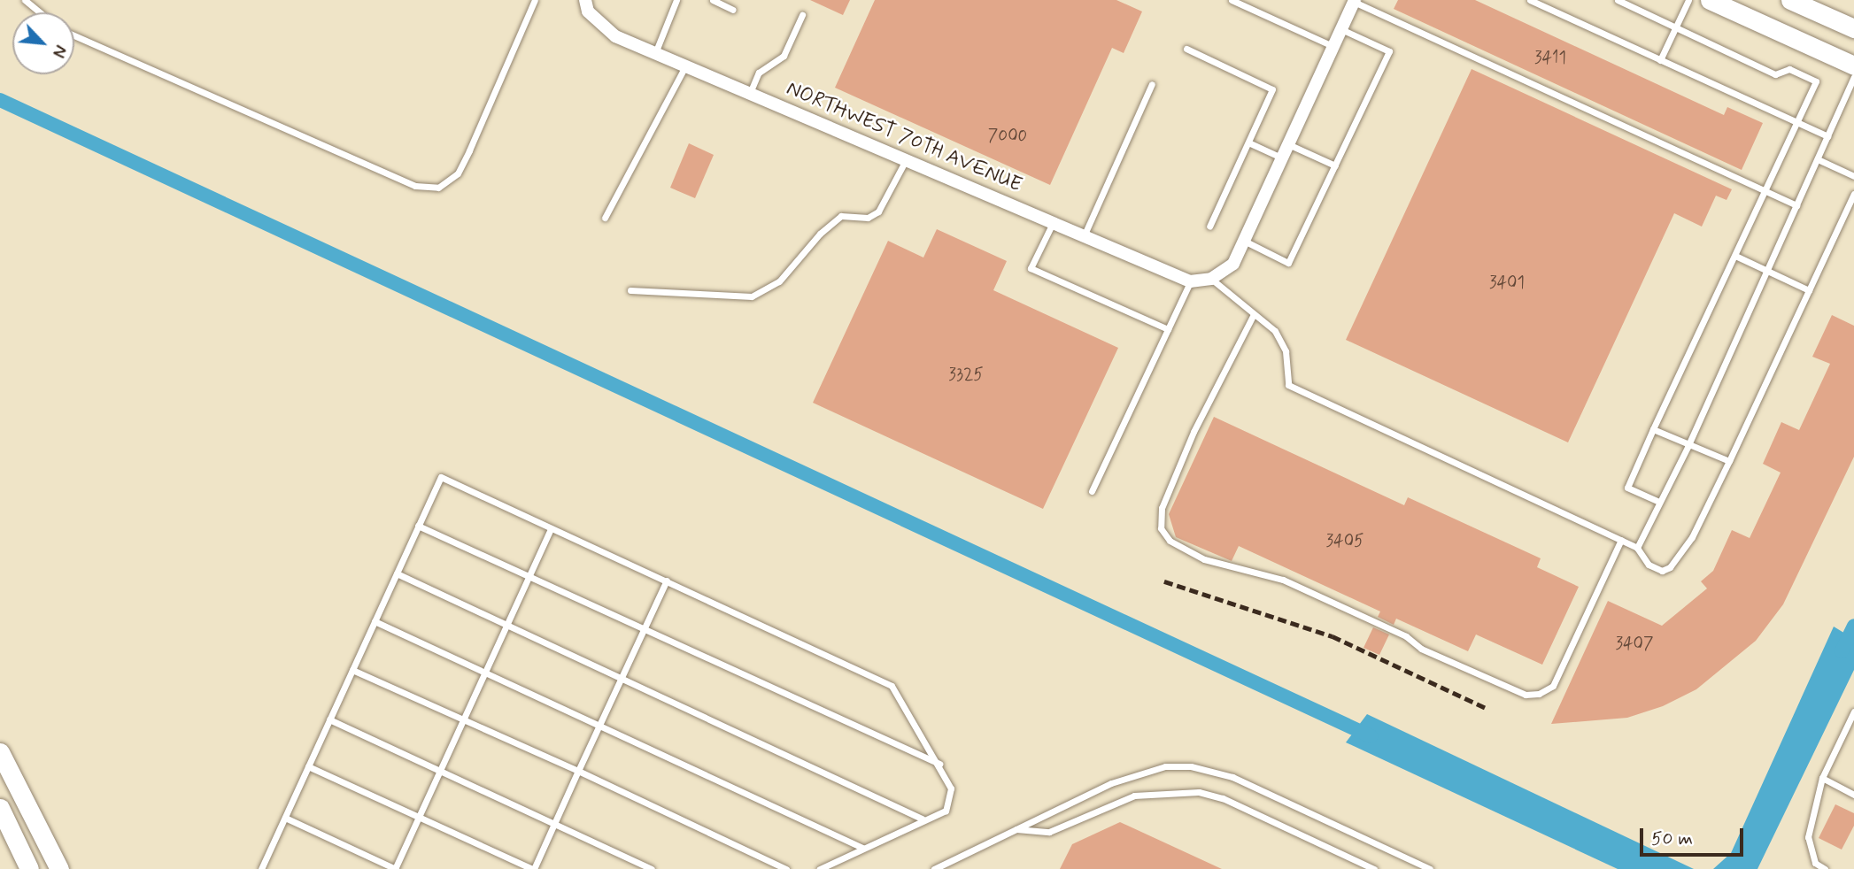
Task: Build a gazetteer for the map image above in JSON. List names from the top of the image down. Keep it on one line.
{"streets":{"street":["NORTHWEST 70TH AVENUE"]},"house_numbers":["3411","7000","3401","3325","3405","3407"],"scale_bar":"50 m","north":"bottom right"}
